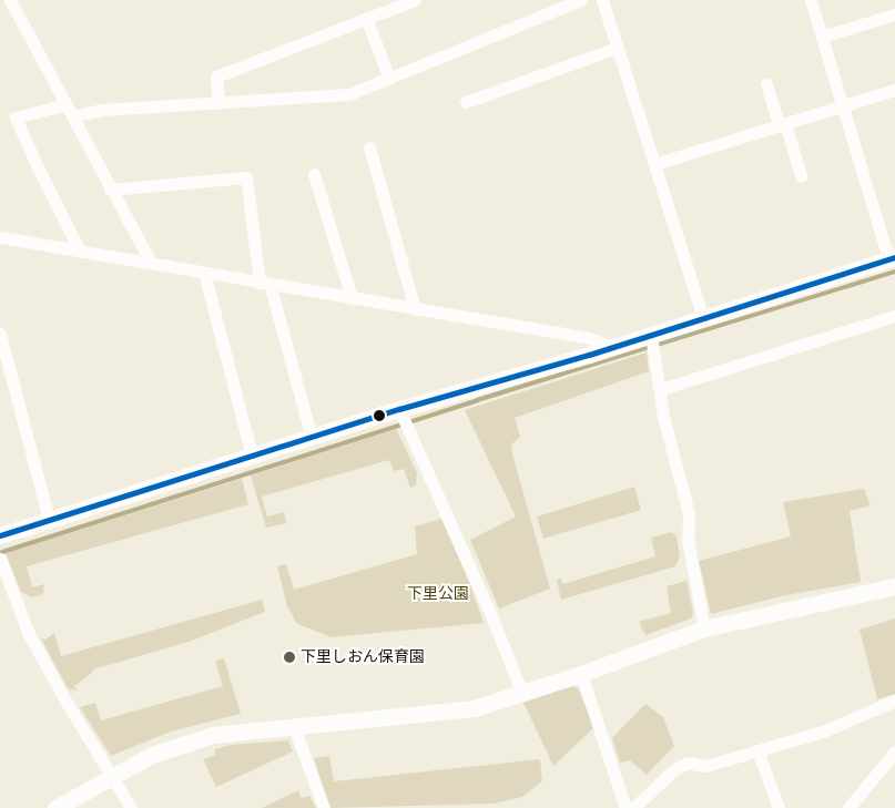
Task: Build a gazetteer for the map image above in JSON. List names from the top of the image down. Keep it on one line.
{"parks":["下里公園"],"places":["下里しおん保育園"]}
